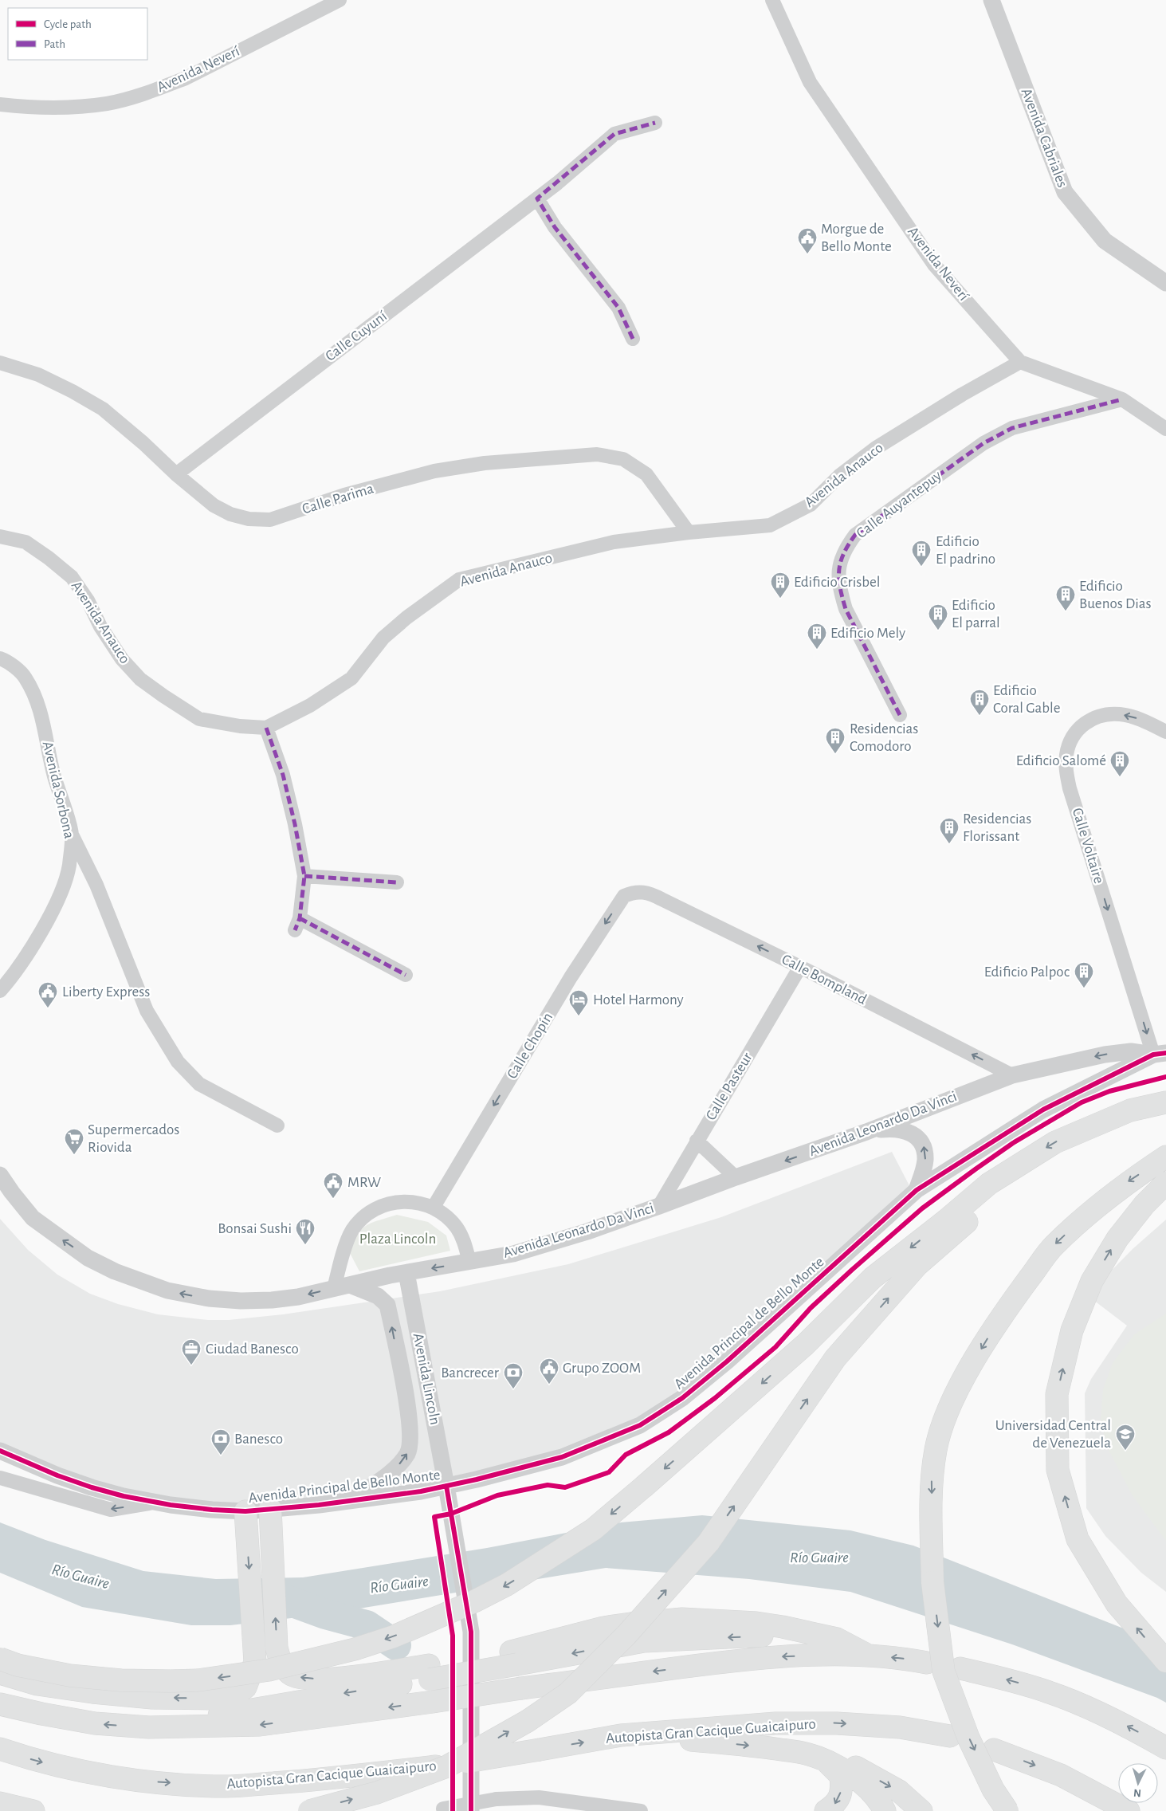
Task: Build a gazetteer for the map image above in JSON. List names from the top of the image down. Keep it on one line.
{"streets":{"highway":["Autopista Gran Cacique Guaicaipuro"],"street":["Avenida Neverí","Avenida Cabriales","Calle Cuyuní","Avenida Anauco","Calle Parima","Calle Auyantepuy","Avenida Sorbona","Calle Voltaire","Calle Bompland","Calle Chopín","Calle Pasteur","Avenida Leonardo Da Vinci","Avenida Principal de Bello Monte","Avenida Lincoln"]},"crossings":[["Avenida Neverí","Avenida Anauco"],["Avenida Neverí","Calle Auyantepuy"],["Calle Cuyuní","Calle Parima"],["Avenida Anauco","Calle Parima"],["Calle Voltaire","Avenida Leonardo Da Vinci"],["Calle Voltaire","Avenida Principal de Bello Monte"],["Calle Bompland","Calle Chopín"],["Calle Bompland","Calle Pasteur"],["Calle Bompland","Avenida Leonardo Da Vinci"],["Calle Pasteur","Avenida Leonardo Da Vinci"],["Avenida Leonardo Da Vinci","Avenida Principal de Bello Monte"],["Avenida Leonardo Da Vinci","Avenida Lincoln"],["Avenida Principal de Bello Monte","Avenida Lincoln"]],"one_way":["Calle Bompland","Calle Chopín","Avenida Leonardo Da Vinci"],"water":["Río Guaire"],"parks":["Plaza Lincoln"],"places":{"public building":["Morgue de Bello Monte","Liberty Express","MRW","Grupo ZOOM"],"building":["Edificio El padrino","Edificio Crisbel","Edificio Buenos Dias","Edificio El parral","Edificio Mely","Edificio Coral Gable","Residencias Comodoro","Edificio Salomé","Residencias Florissant","Edificio Palpoc"],"hotel":["Hotel Harmony"],"supermarket":["Supermercados Riovida"],"restaurant":["Bonsai Sushi"],"office":["Ciudad Banesco"],"bank":["Bancrecer","Banesco"],"school or university":["Universidad Central de Venezuela"]},"legend":["Cycle path","Path"],"north":"bottom"}
